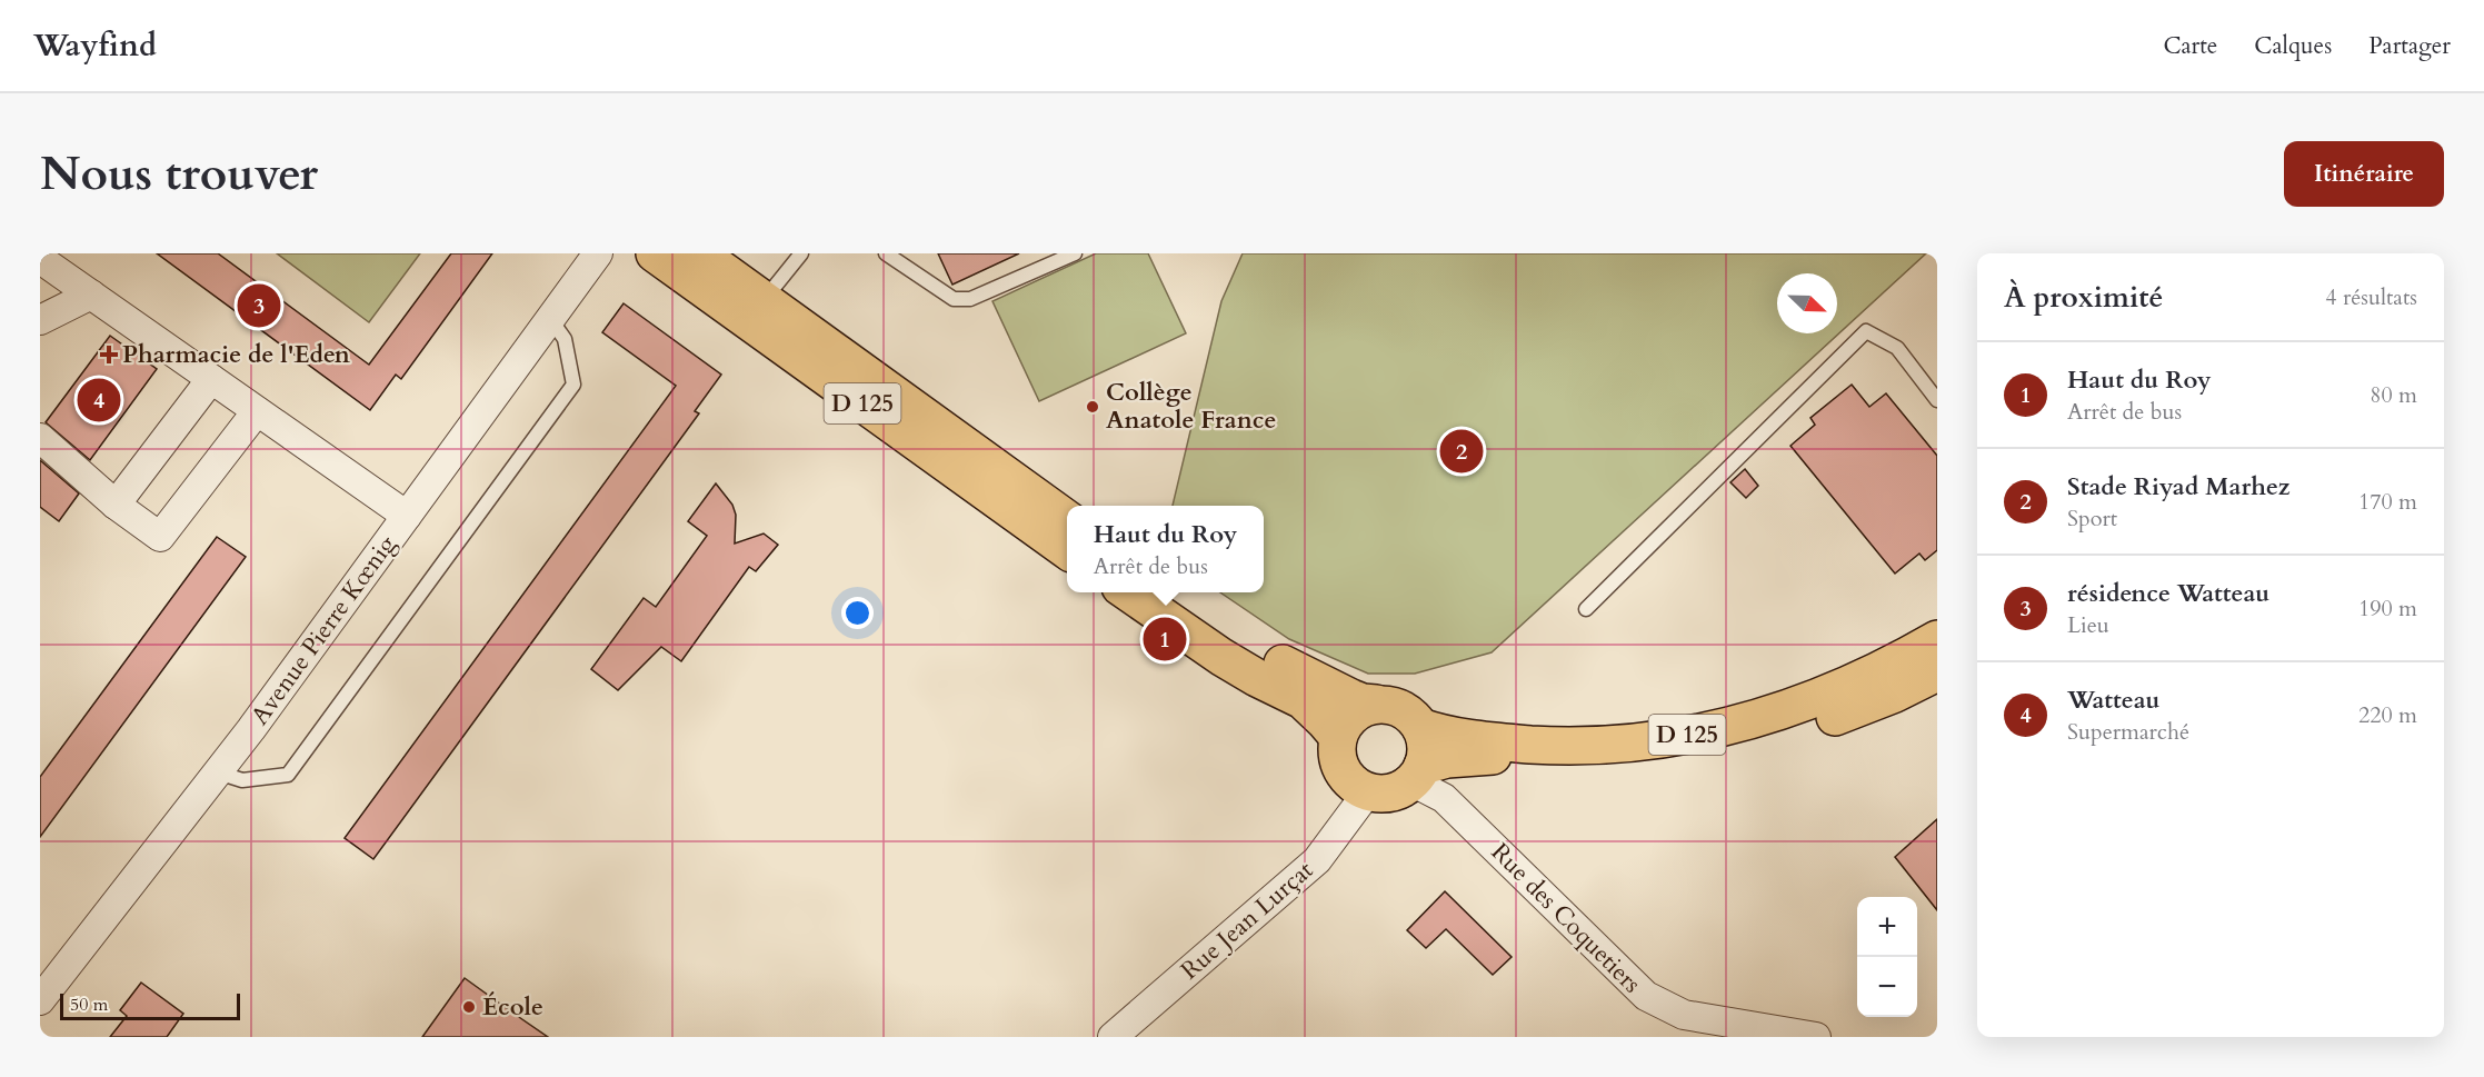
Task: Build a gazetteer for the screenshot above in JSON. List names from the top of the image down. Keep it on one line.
{"streets":{"main road":["D 125"],"street":["Avenue Pierre Kœnig","Rue des Coquetiers","Rue Jean Lurçat"]},"crossings":[["D 125","Rue des Coquetiers"],["D 125","Rue Jean Lurçat"],["Rue des Coquetiers","Rue Jean Lurçat"]],"places":{"health":["Pharmacie de l'Eden"],"other":["Collège Anatole France","École"]},"scale_bar":"50 m","north":"bottom right","page":{"header":"Wayfind","nav":["Carte","Calques","Partager"],"buttons":"Itinéraire","title":"Nous trouver","heading":["À proximité","4 résultats"],"pins":["3","4","2","1"],"list":[{"mark":"1","name":"Haut du Roy","note":"Arrêt de bus","value":"80 m"},{"mark":"2","name":"Stade Riyad Marhez","note":"Sport","value":"170 m"},{"mark":"3","name":"résidence Watteau","note":"Lieu","value":"190 m"},{"mark":"4","name":"Watteau","note":"Supermarché","value":"220 m"}],"popup":["Haut du Roy","Arrêt de bus"],"map_buttons":["+","−"],"scale":"50 m"}}
